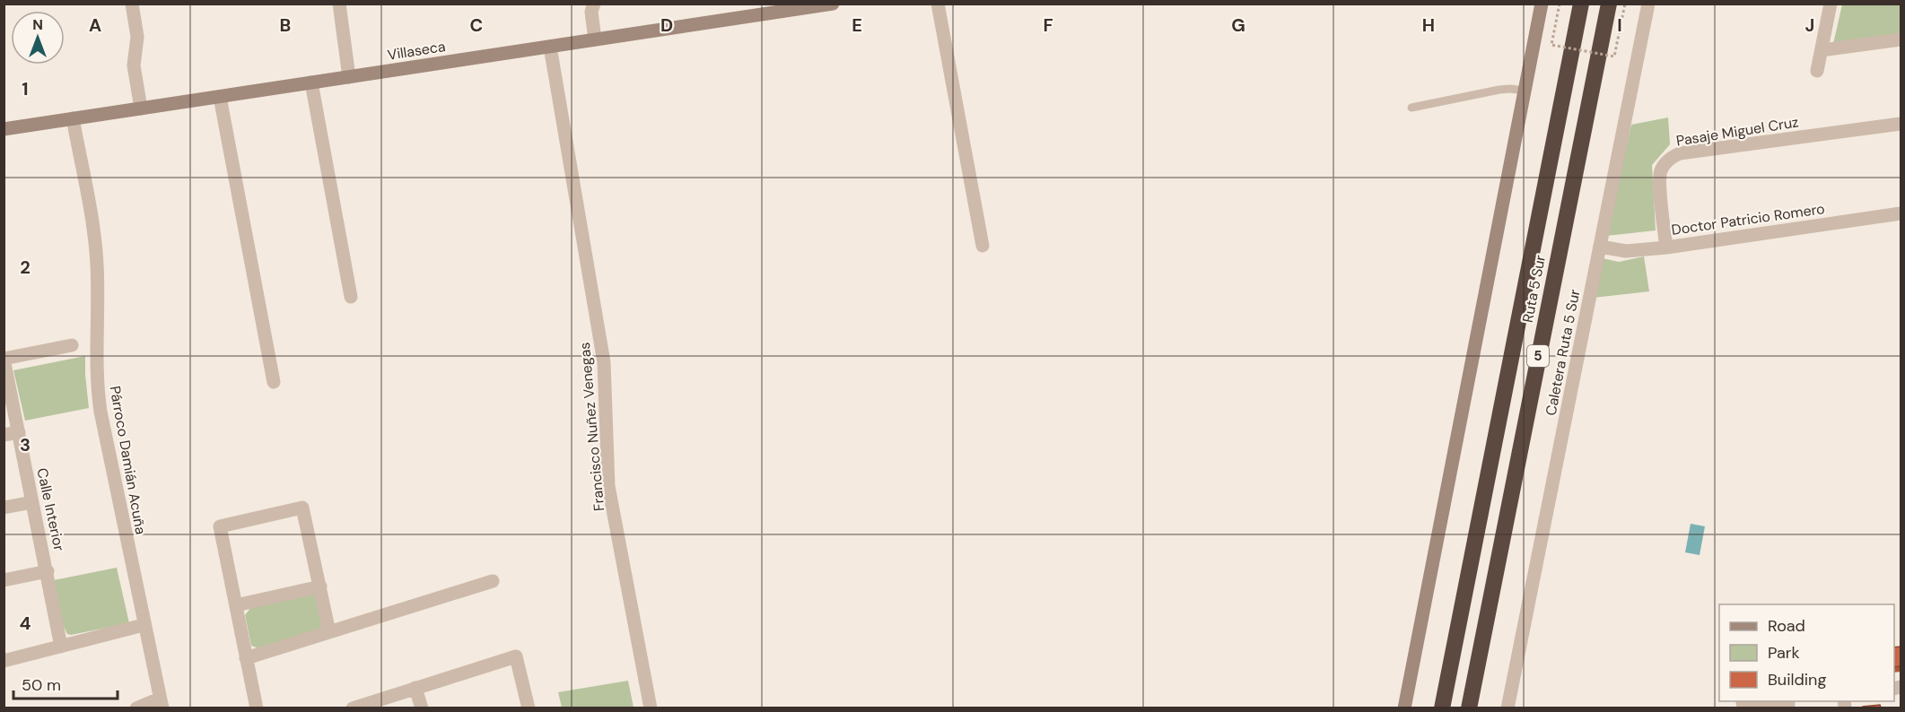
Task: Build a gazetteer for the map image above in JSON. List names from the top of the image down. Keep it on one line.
{"streets":{"highway":["Ruta 5 Sur","5"],"main road":["Villaseca"],"street":["Pasaje Miguel Cruz","Doctor Patricio Romero","Caletera Ruta 5 Sur","Francisco Nuñez Venegas","Párroco Damián Acuña","Calle Interior"]},"crossings":[["Villaseca","Francisco Nuñez Venegas"],["Villaseca","Párroco Damián Acuña"],["Pasaje Miguel Cruz","Doctor Patricio Romero"],["Doctor Patricio Romero","Caletera Ruta 5 Sur"]],"legend":["Road","Park","Building"],"scale_bar":"50 m","north":"top","grid":{"columns":["A","B","C","D","E","F","G","H","I","J"],"rows":["1","2","3","4"]}}
